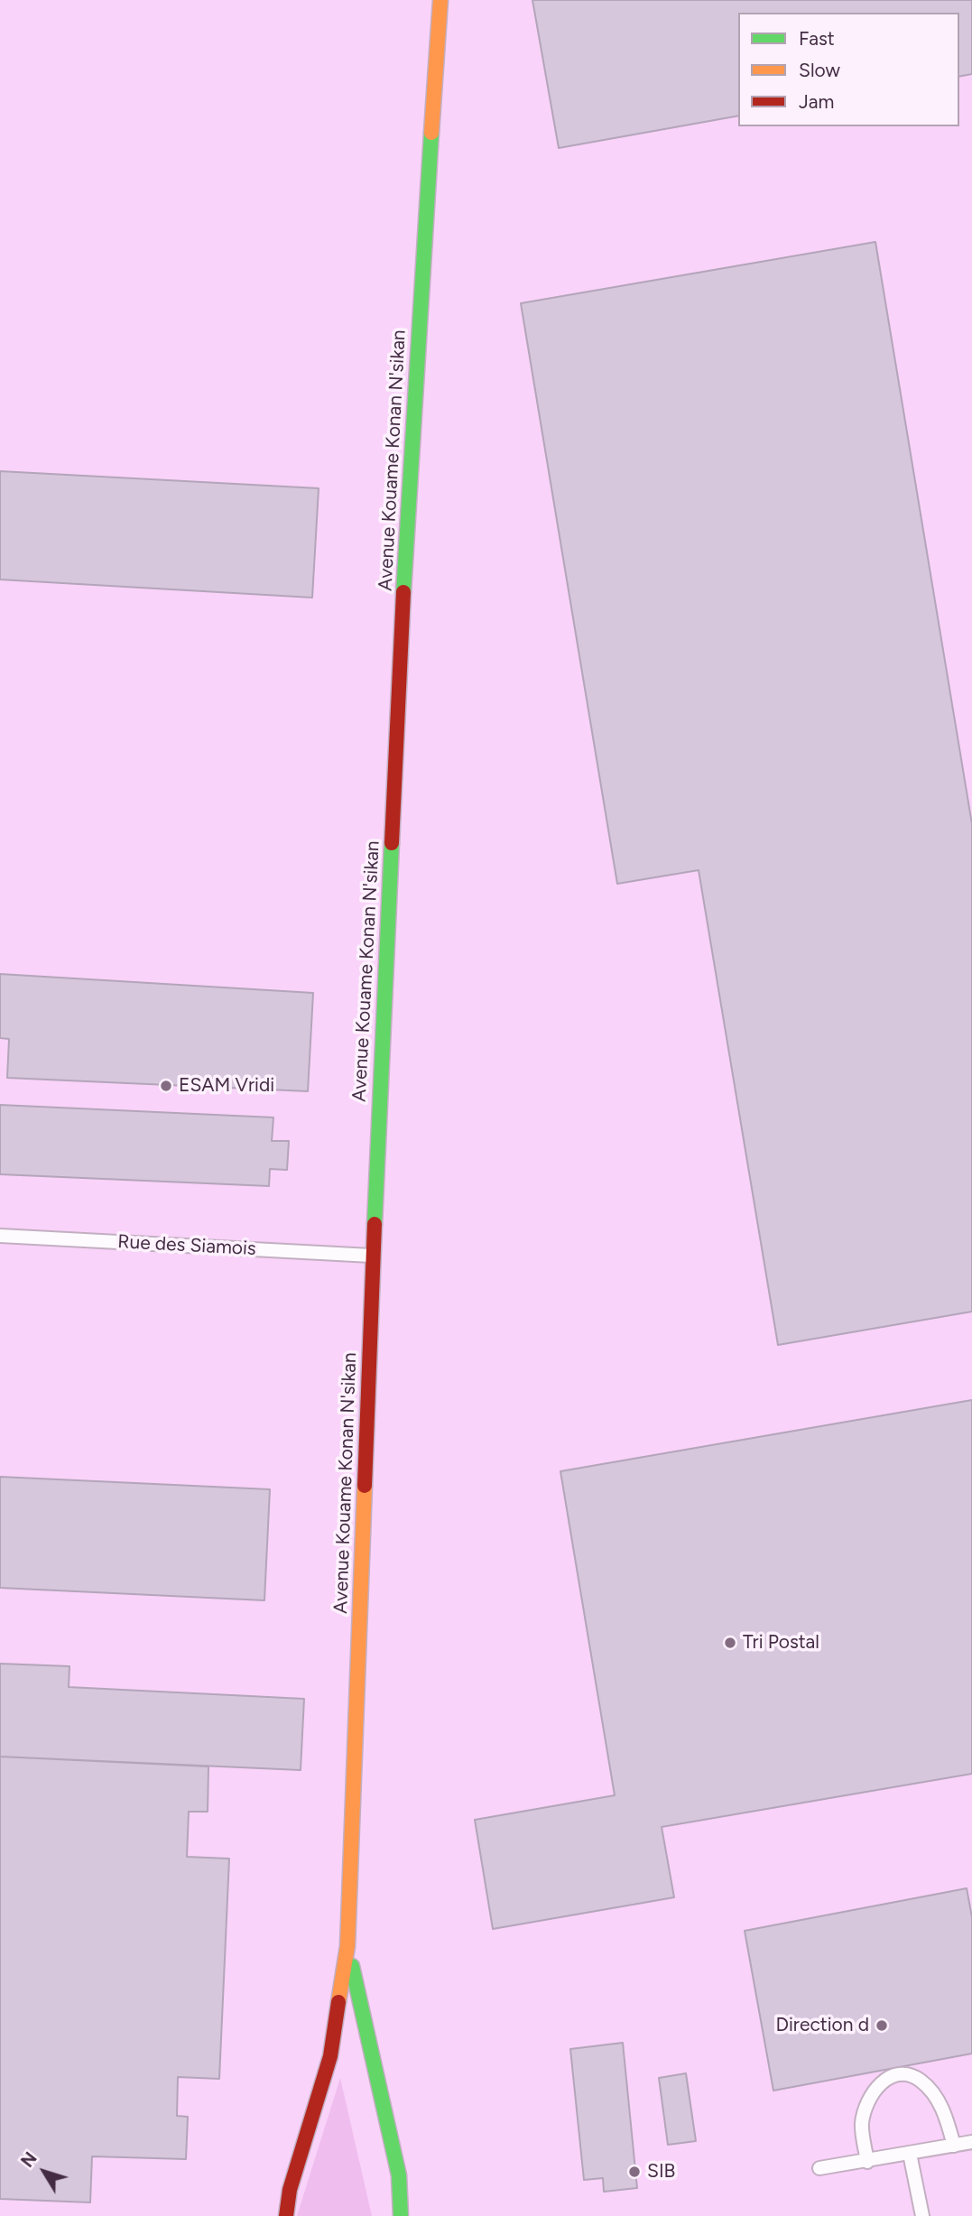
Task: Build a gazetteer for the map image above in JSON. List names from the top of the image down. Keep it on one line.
{"streets":{"street":["Avenue Kouame Konan N'sikan"],"lane":["Rue des Siamois"]},"crossings":[["Avenue Kouame Konan N'sikan","Rue des Siamois"]],"places":["ESAM Vridi","Tri Postal","Direction d","SIB"],"legend":["Fast","Slow","Jam"],"north":"top left"}
